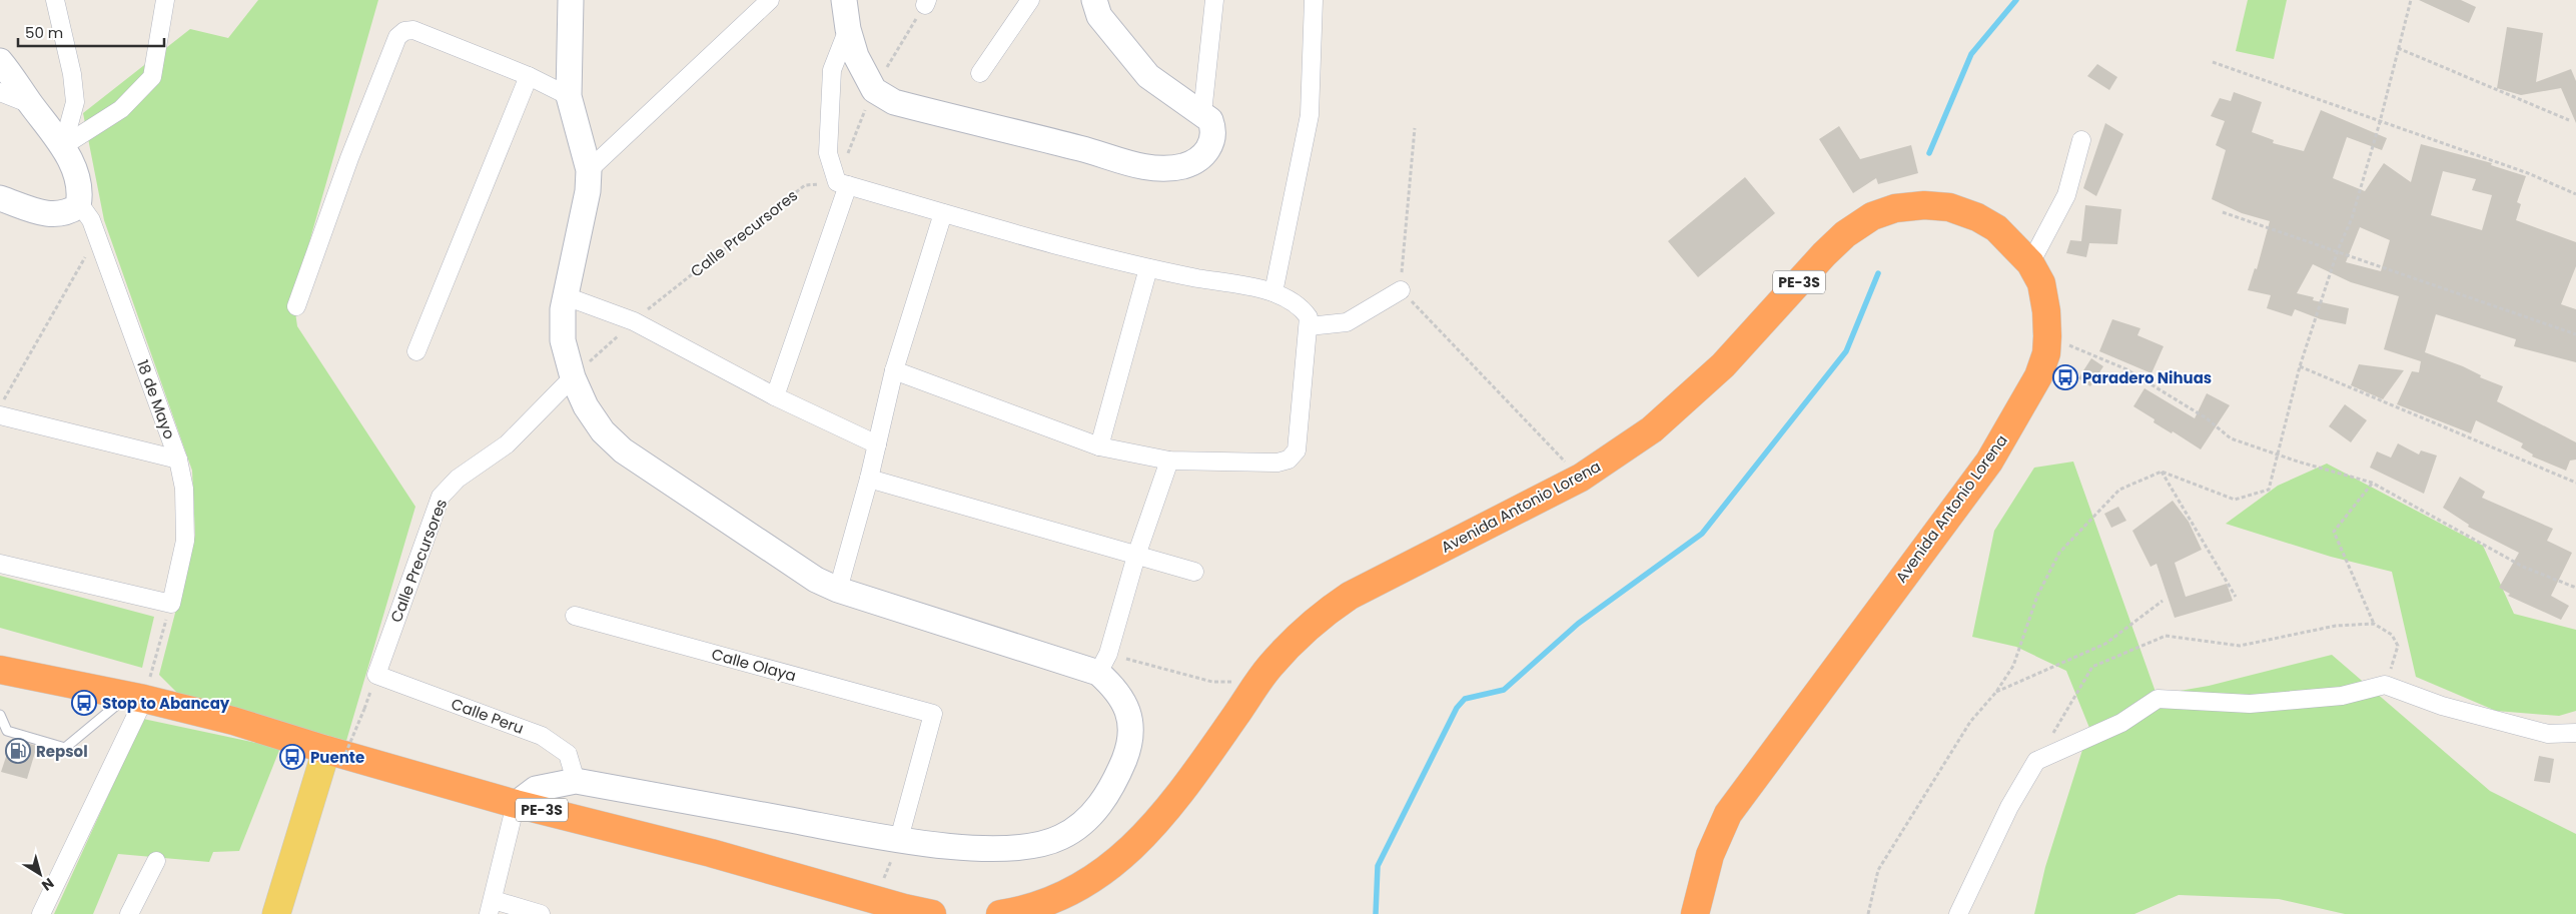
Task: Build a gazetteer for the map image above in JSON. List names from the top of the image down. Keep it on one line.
{"streets":{"highway":["PE-3S","Avenida Antonio Lorena"],"street":["Calle Precursores","18 de Mayo","Calle Olaya","Calle Peru"]},"crossings":[["Calle Precursores","Calle Peru"]],"places":{"bus stop":["Paradero Nihuas","Stop to Abancay","Puente"],"fuel station":["Repsol"]},"scale_bar":"50 m","north":"bottom right"}
